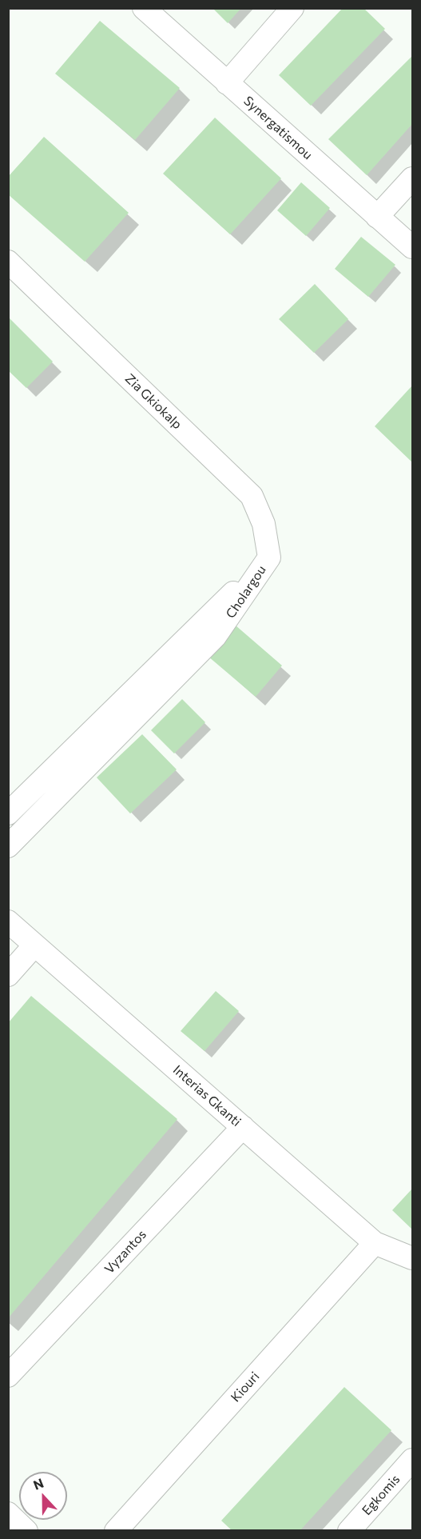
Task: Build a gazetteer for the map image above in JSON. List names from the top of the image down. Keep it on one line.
{"streets":{"street":["Synergatismou","Zia Gkiokalp","Cholargou","Interias Gkanti","Vyzantos","Kiouri","Egkomis"]},"crossings":[["Zia Gkiokalp","Cholargou"],["Interias Gkanti","Vyzantos"],["Interias Gkanti","Kiouri"]],"north":"top"}
